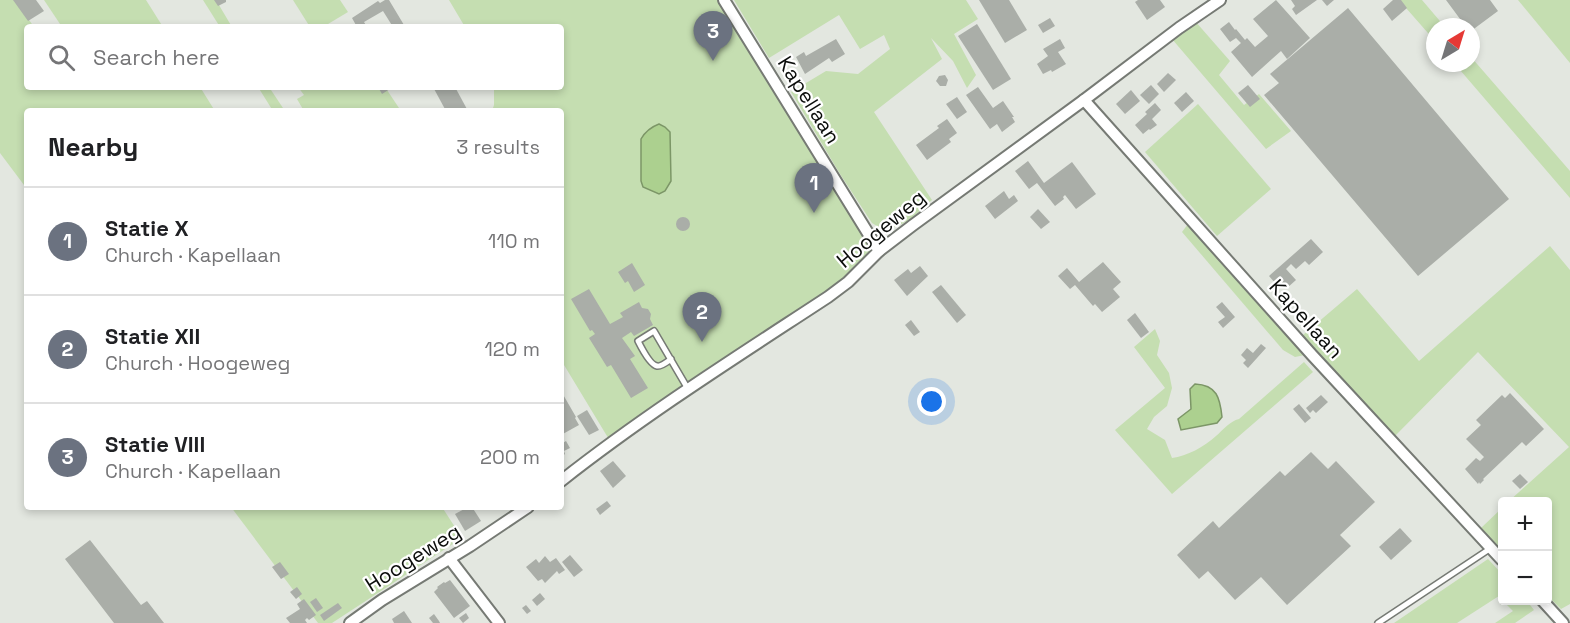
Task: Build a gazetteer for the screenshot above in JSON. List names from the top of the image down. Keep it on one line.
{"streets":{"street":["Kapellaan","Hoogeweg"]},"crossings":[["Kapellaan","Hoogeweg"]],"north":"top right","page":{"pins":["3","1","2"],"search":"Search here","heading":["Nearby","3 results"],"list":[{"mark":"1","name":"Statie X","note":"Church · Kapellaan","value":"110 m"},{"mark":"2","name":"Statie XII","note":"Church · Hoogeweg","value":"120 m"},{"mark":"3","name":"Statie VIII","note":"Church · Kapellaan","value":"200 m"}],"map_buttons":["+","−"]}}
